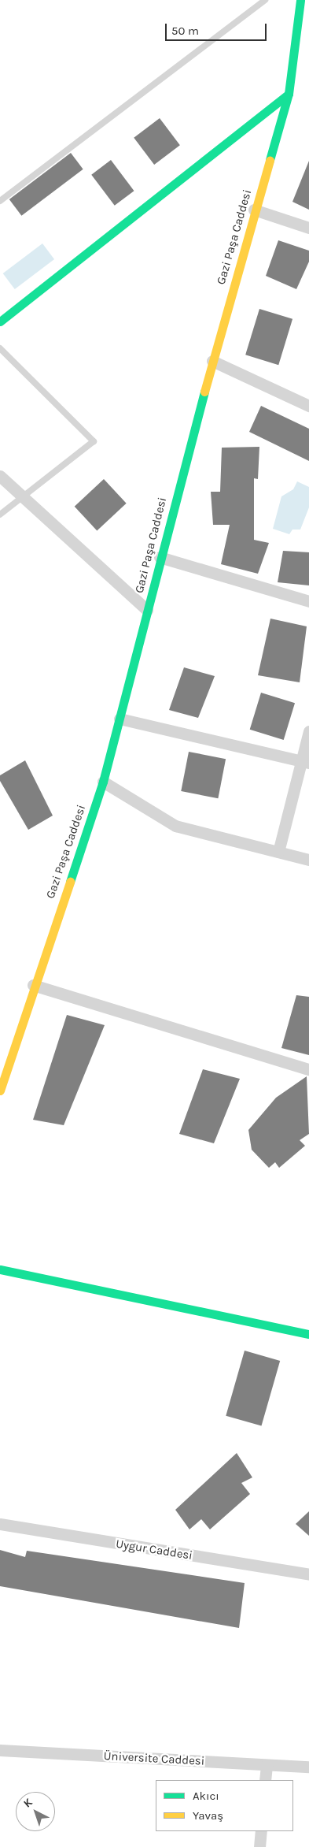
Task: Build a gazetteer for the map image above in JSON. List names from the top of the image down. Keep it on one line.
{"streets":{"street":["Gazi Paşa Caddesi","Uygur Caddesi","Üniversite Caddesi"]},"legend":["Akıcı","Yavaş"],"scale_bar":"50 m","north":"top left"}
